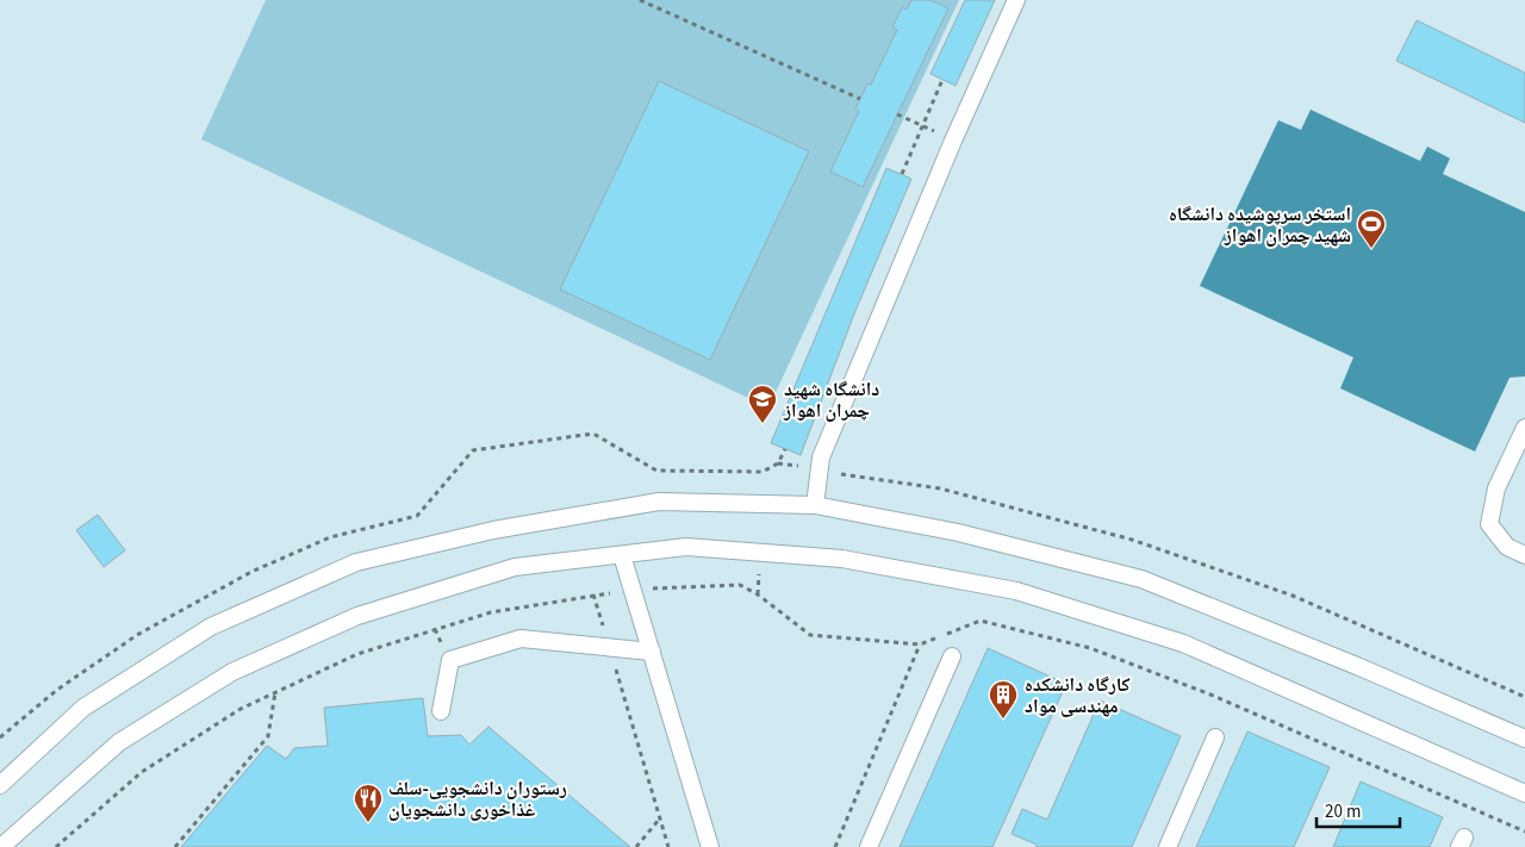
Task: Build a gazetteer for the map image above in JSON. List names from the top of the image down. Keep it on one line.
{"places":{"sports":["استخر سرپوشیده دانشگاه شهید چمران اهواز"],"school or university":["دانشگاه شهید چمران اهواز"],"building":["کارگاه دانشکده مهندسی مواد"],"restaurant":["رستوران دانشجویی-سلف غذاخوری دانشجویان"]},"scale_bar":"20 m"}
